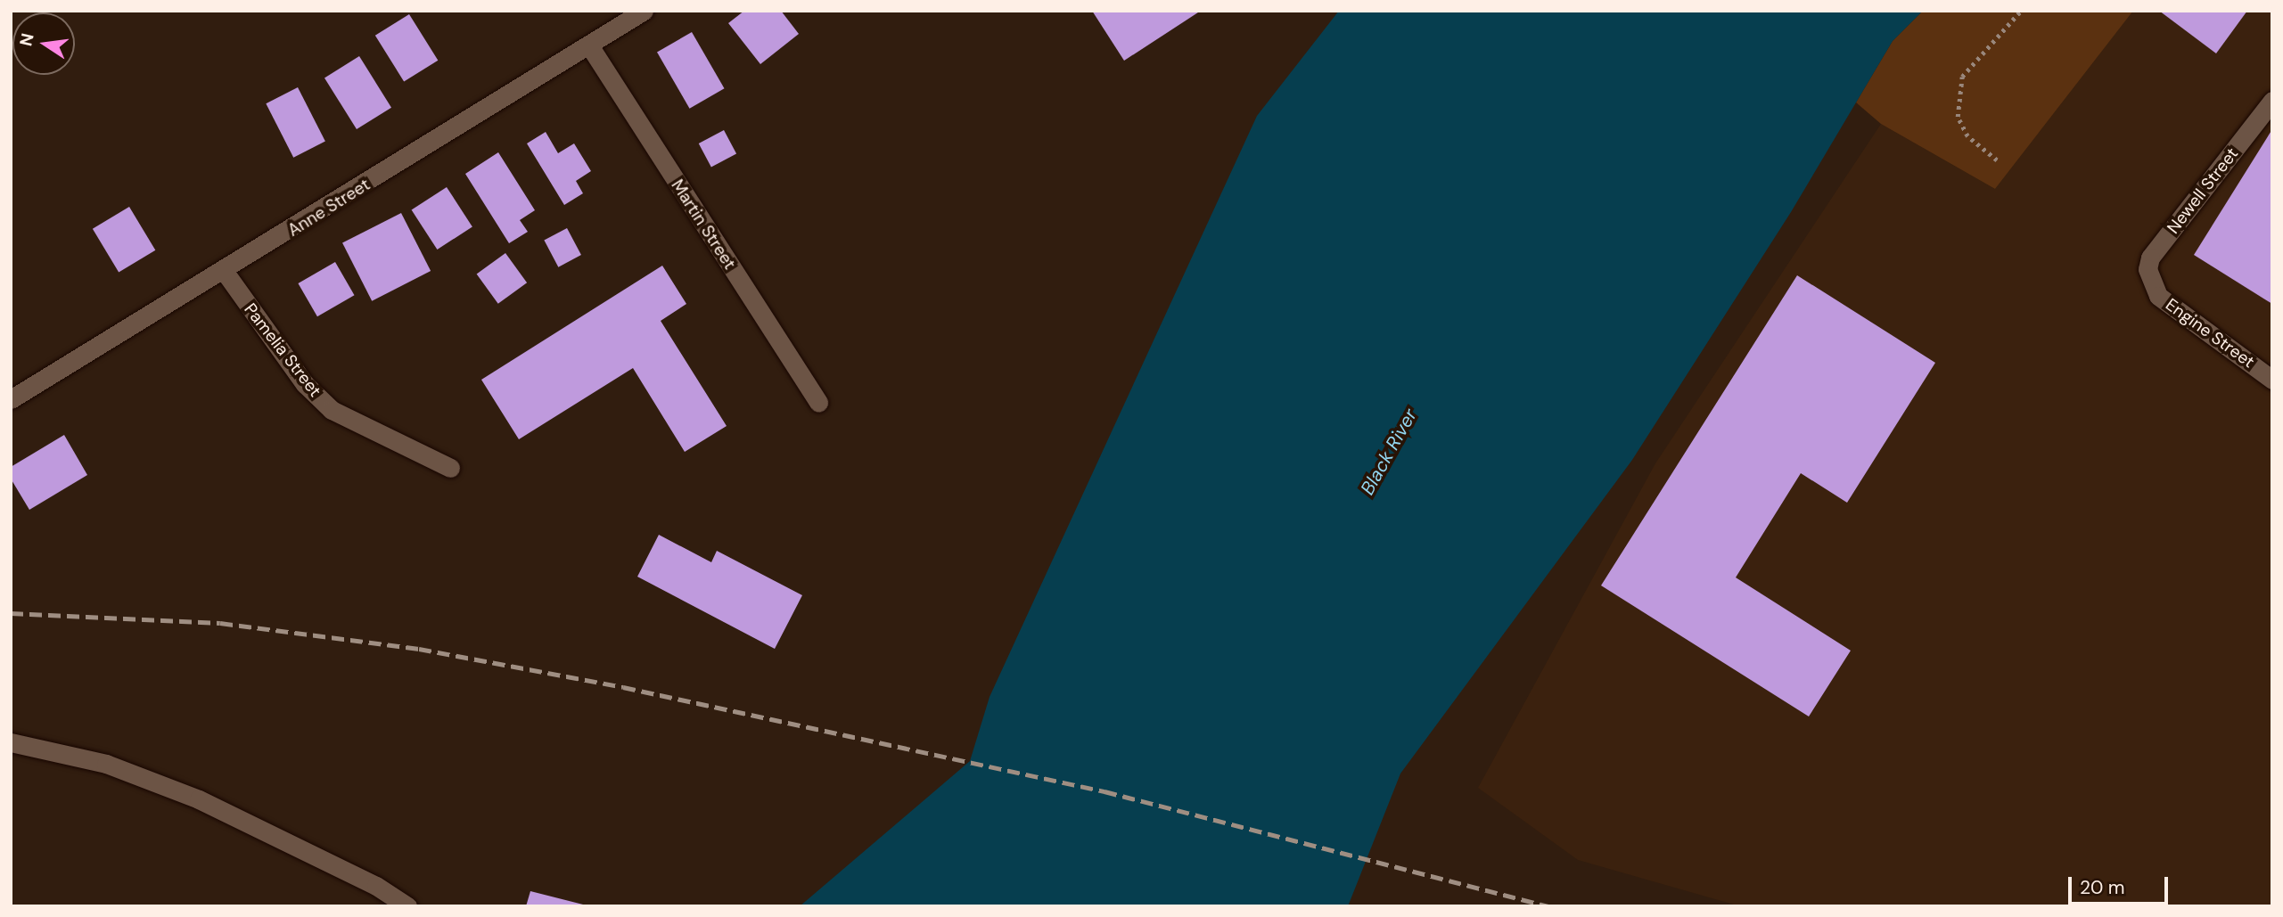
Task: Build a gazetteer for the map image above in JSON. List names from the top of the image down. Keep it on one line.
{"streets":{"street":["Newell Street","Anne Street","Martin Street","Engine Street","Pamelia Street"]},"crossings":[["Newell Street","Engine Street"],["Anne Street","Martin Street"],["Anne Street","Pamelia Street"]],"water":["Black River"],"scale_bar":"20 m","north":"left"}
